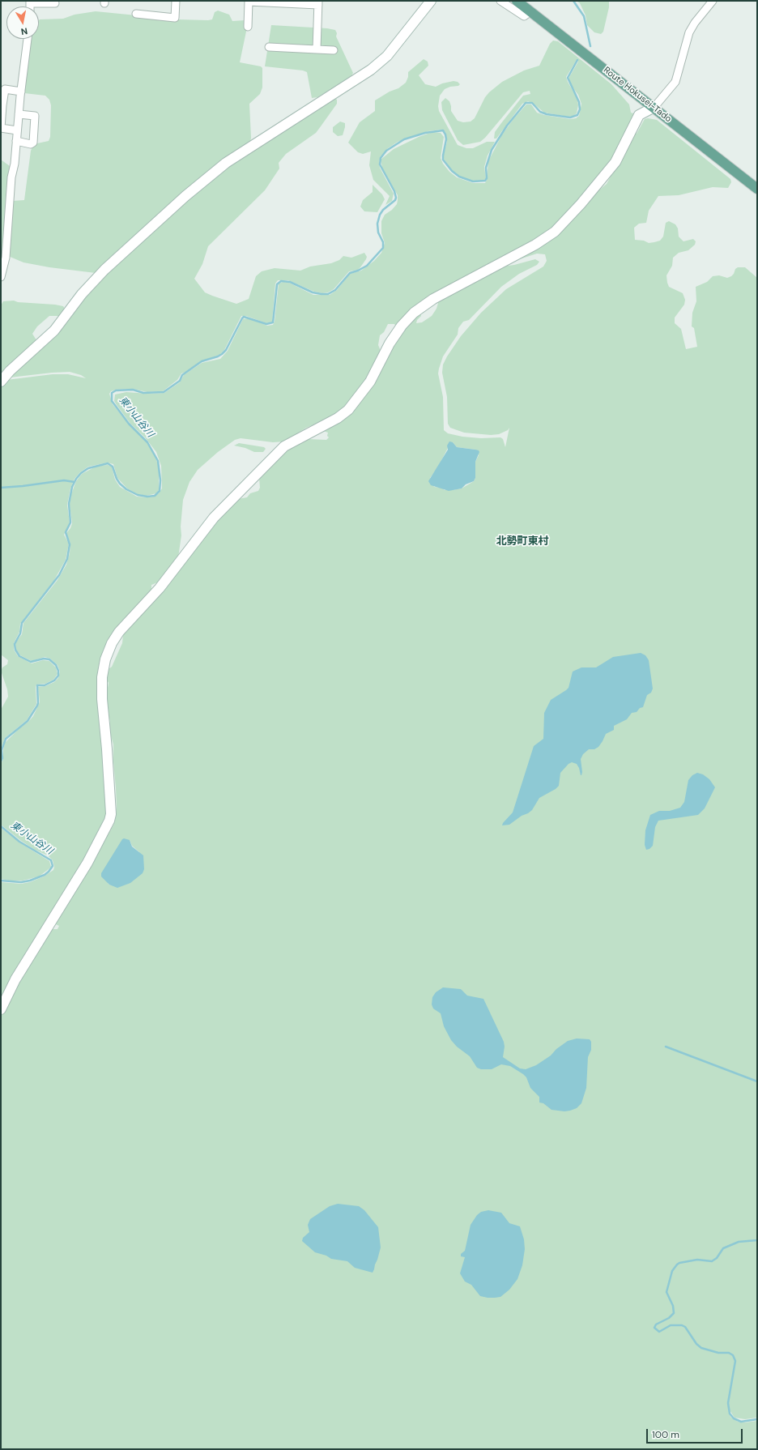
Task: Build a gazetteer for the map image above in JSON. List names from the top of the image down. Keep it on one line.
{"streets":{"main road":["Route Hokusei-Tado"]},"districts":["北勢町東村"],"water":["東小山谷川"],"scale_bar":"100 m","north":"bottom"}
